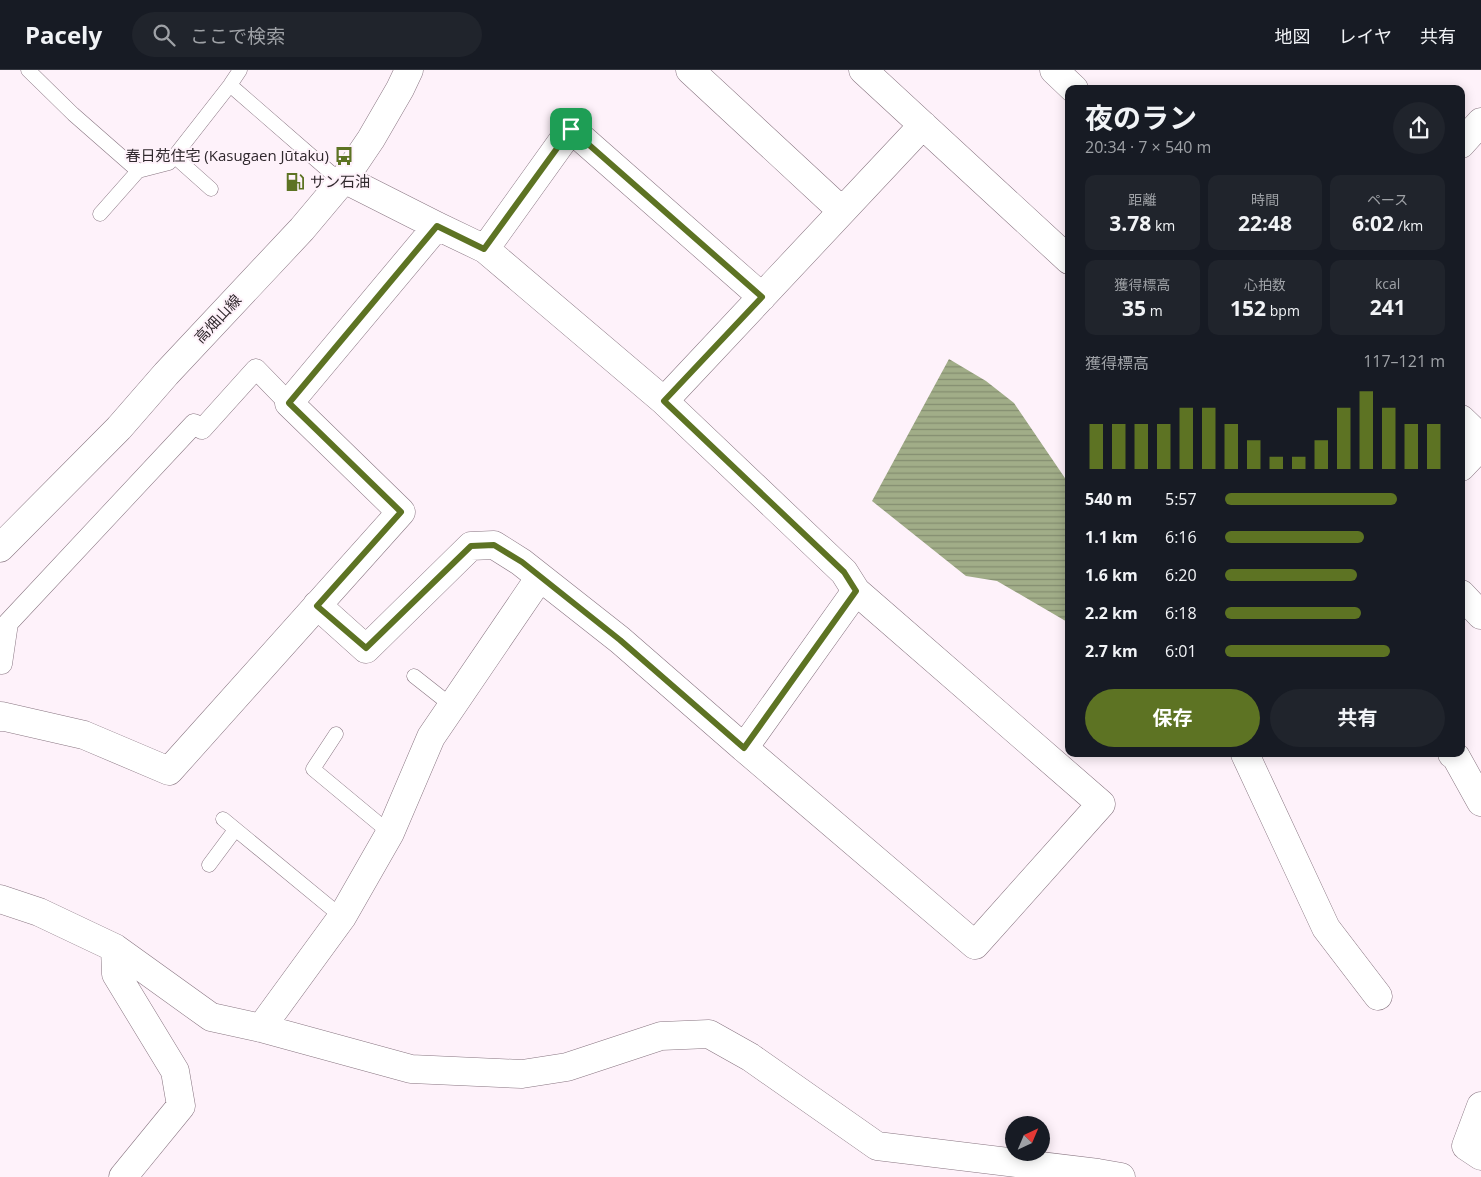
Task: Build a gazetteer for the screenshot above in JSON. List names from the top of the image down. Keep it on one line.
{"streets":{"street":["高畑山線"]},"places":{"bus stop":["春日苑住宅 (Kasugaen Jūtaku)"],"fuel station":["サン石油"]},"north":"top right","page":{"header":"Pacely","search":"ここで検索","nav":["地図","レイヤ","共有"],"heading":["夜のラン","20:34 · 7 × 540 m"],"stats":[["距離","3.78 km"],["時間","22:48"],["ペース","6:02 /km"],["獲得標高","35 m"],["心拍数","152 bpm"],["kcal","241"]],"chart":["獲得標高","117–121 m"],"list":[{"name":"540 m","note":"5:57"},{"name":"1.1 km","note":"6:16"},{"name":"1.6 km","note":"6:20"},{"name":"2.2 km","note":"6:18"},{"name":"2.7 km","note":"6:01"}],"buttons":["保存","共有"]}}
